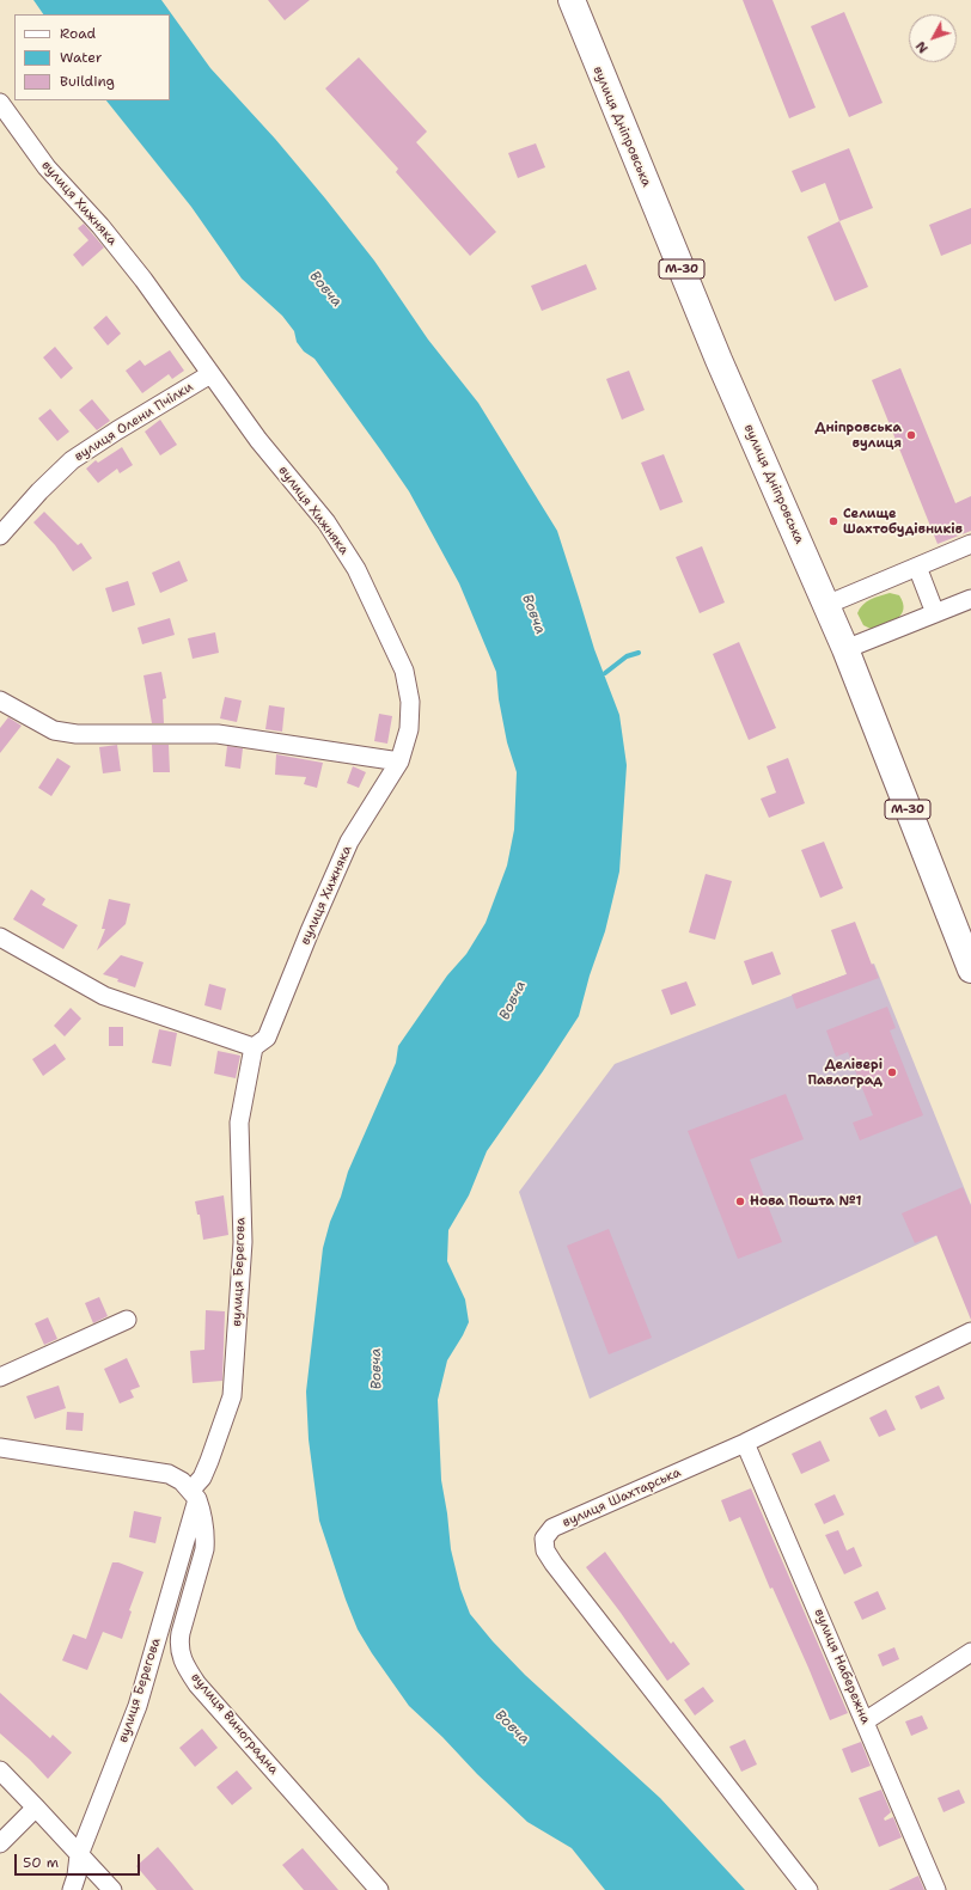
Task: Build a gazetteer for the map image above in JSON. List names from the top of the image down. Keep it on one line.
{"streets":{"highway":["вулиця Дніпровська","М-30"],"street":["вулиця Хижняка","вулиця Олени Пчілки","вулиця Берегова","вулиця Шахтарська","вулиця Набережна","вулиця Виноградна"]},"crossings":[["вулиця Хижняка","вулиця Олени Пчілки"],["вулиця Хижняка","вулиця Берегова"],["вулиця Берегова","вулиця Виноградна"],["вулиця Шахтарська","вулиця Набережна"]],"water":["Вовча"],"places":["Дніпровська вулиця","Селище Шахтобудівників","Делівері Павлоград","Нова Пошта №1"],"legend":["Road","Water","Building"],"scale_bar":"50 m","north":"bottom left"}
